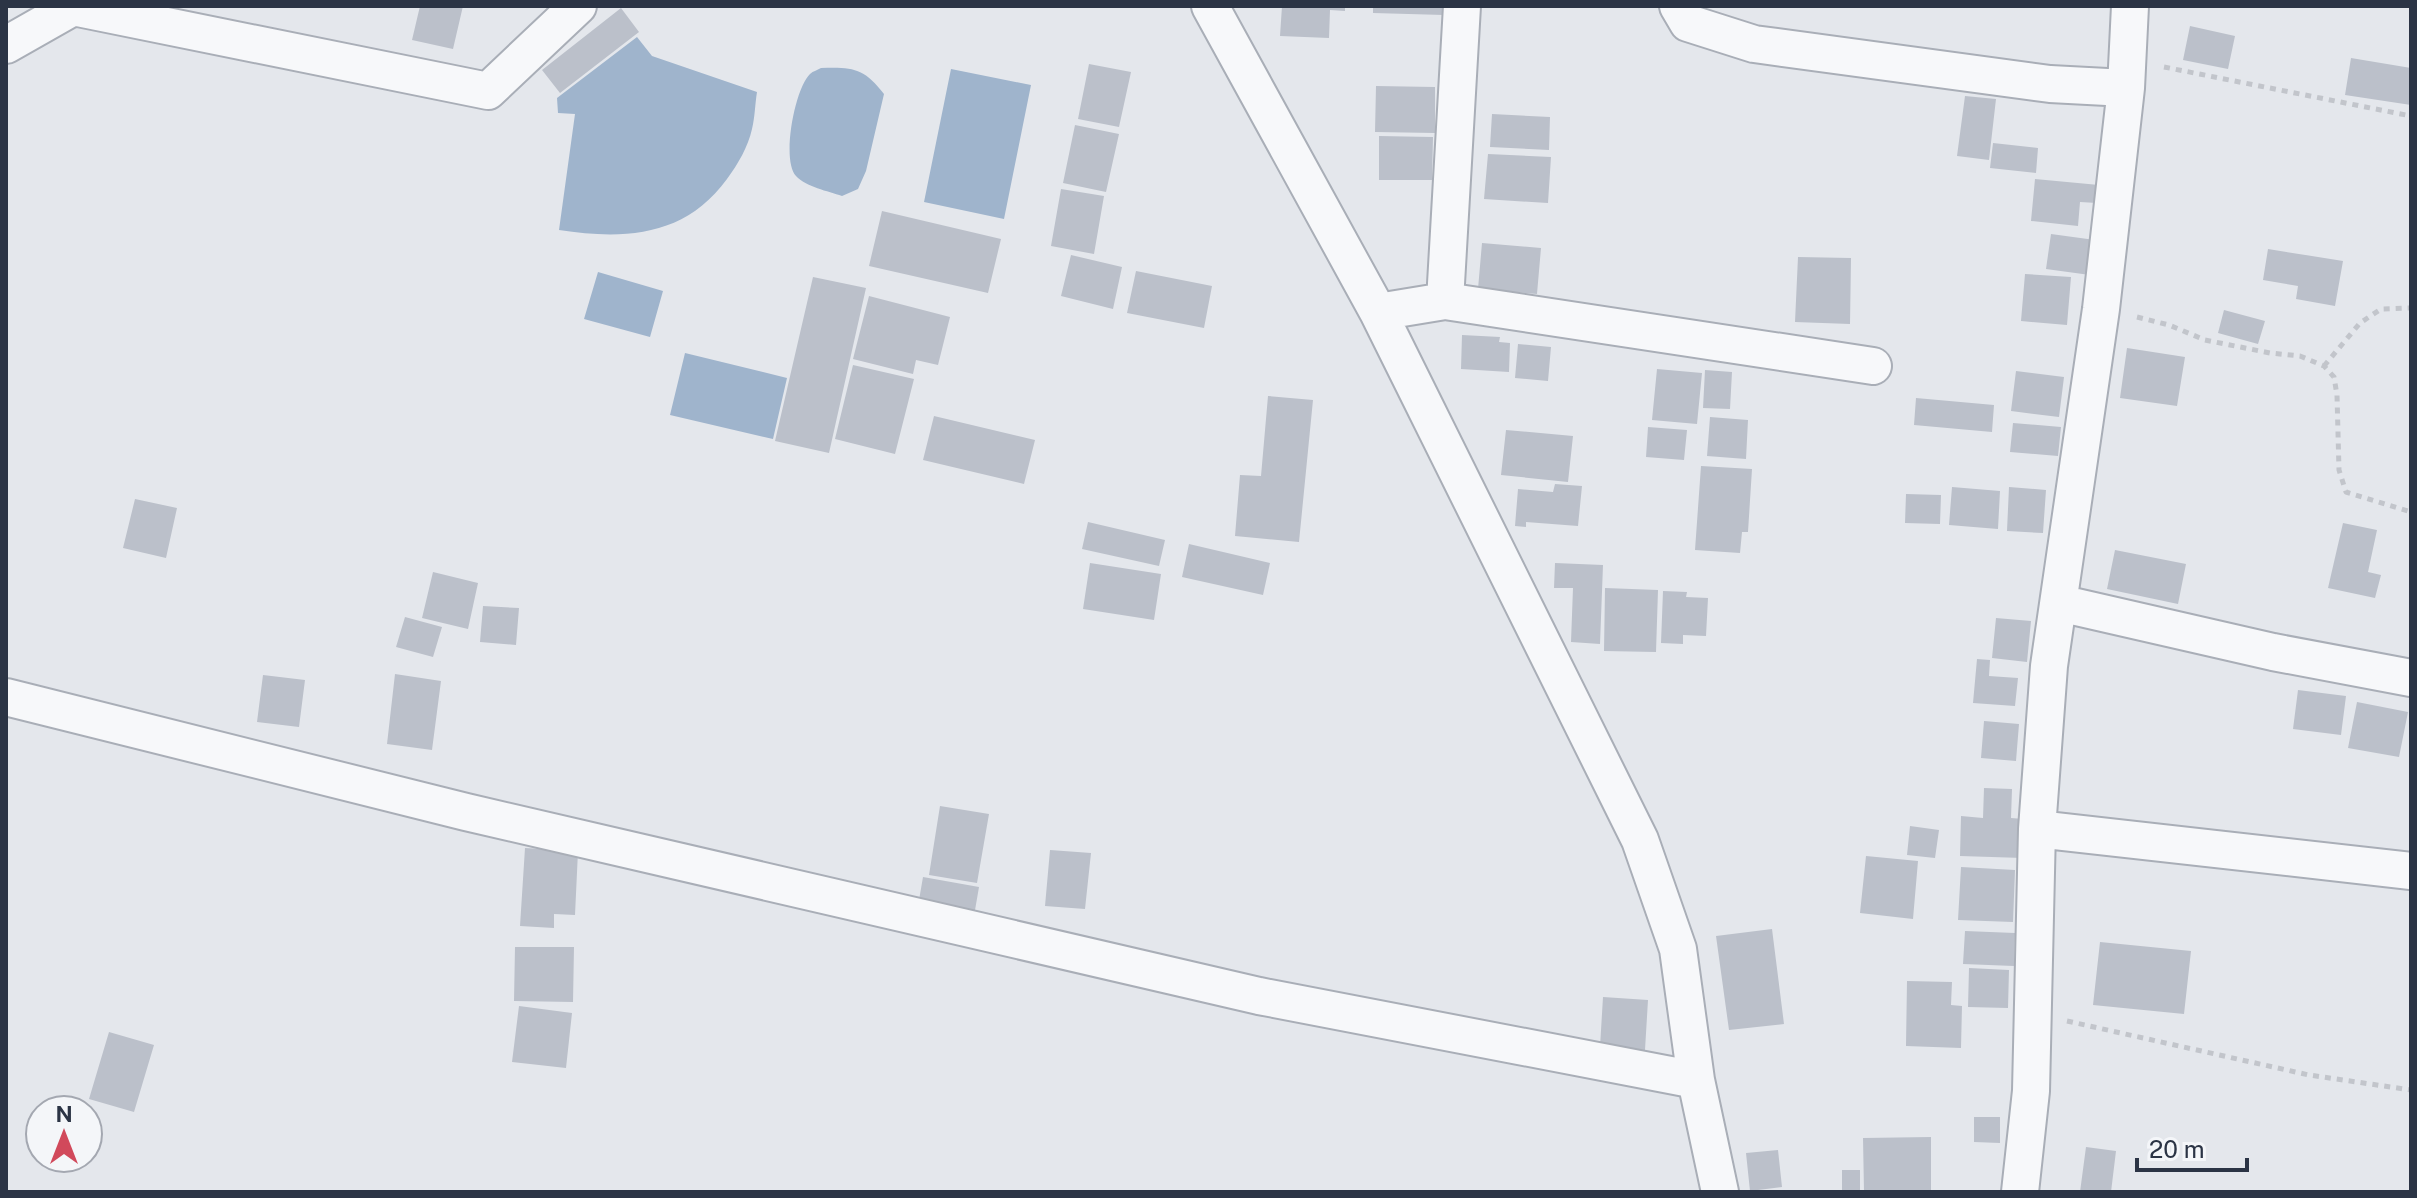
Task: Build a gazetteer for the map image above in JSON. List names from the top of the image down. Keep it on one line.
{"scale_bar":"20 m","north":"top"}
